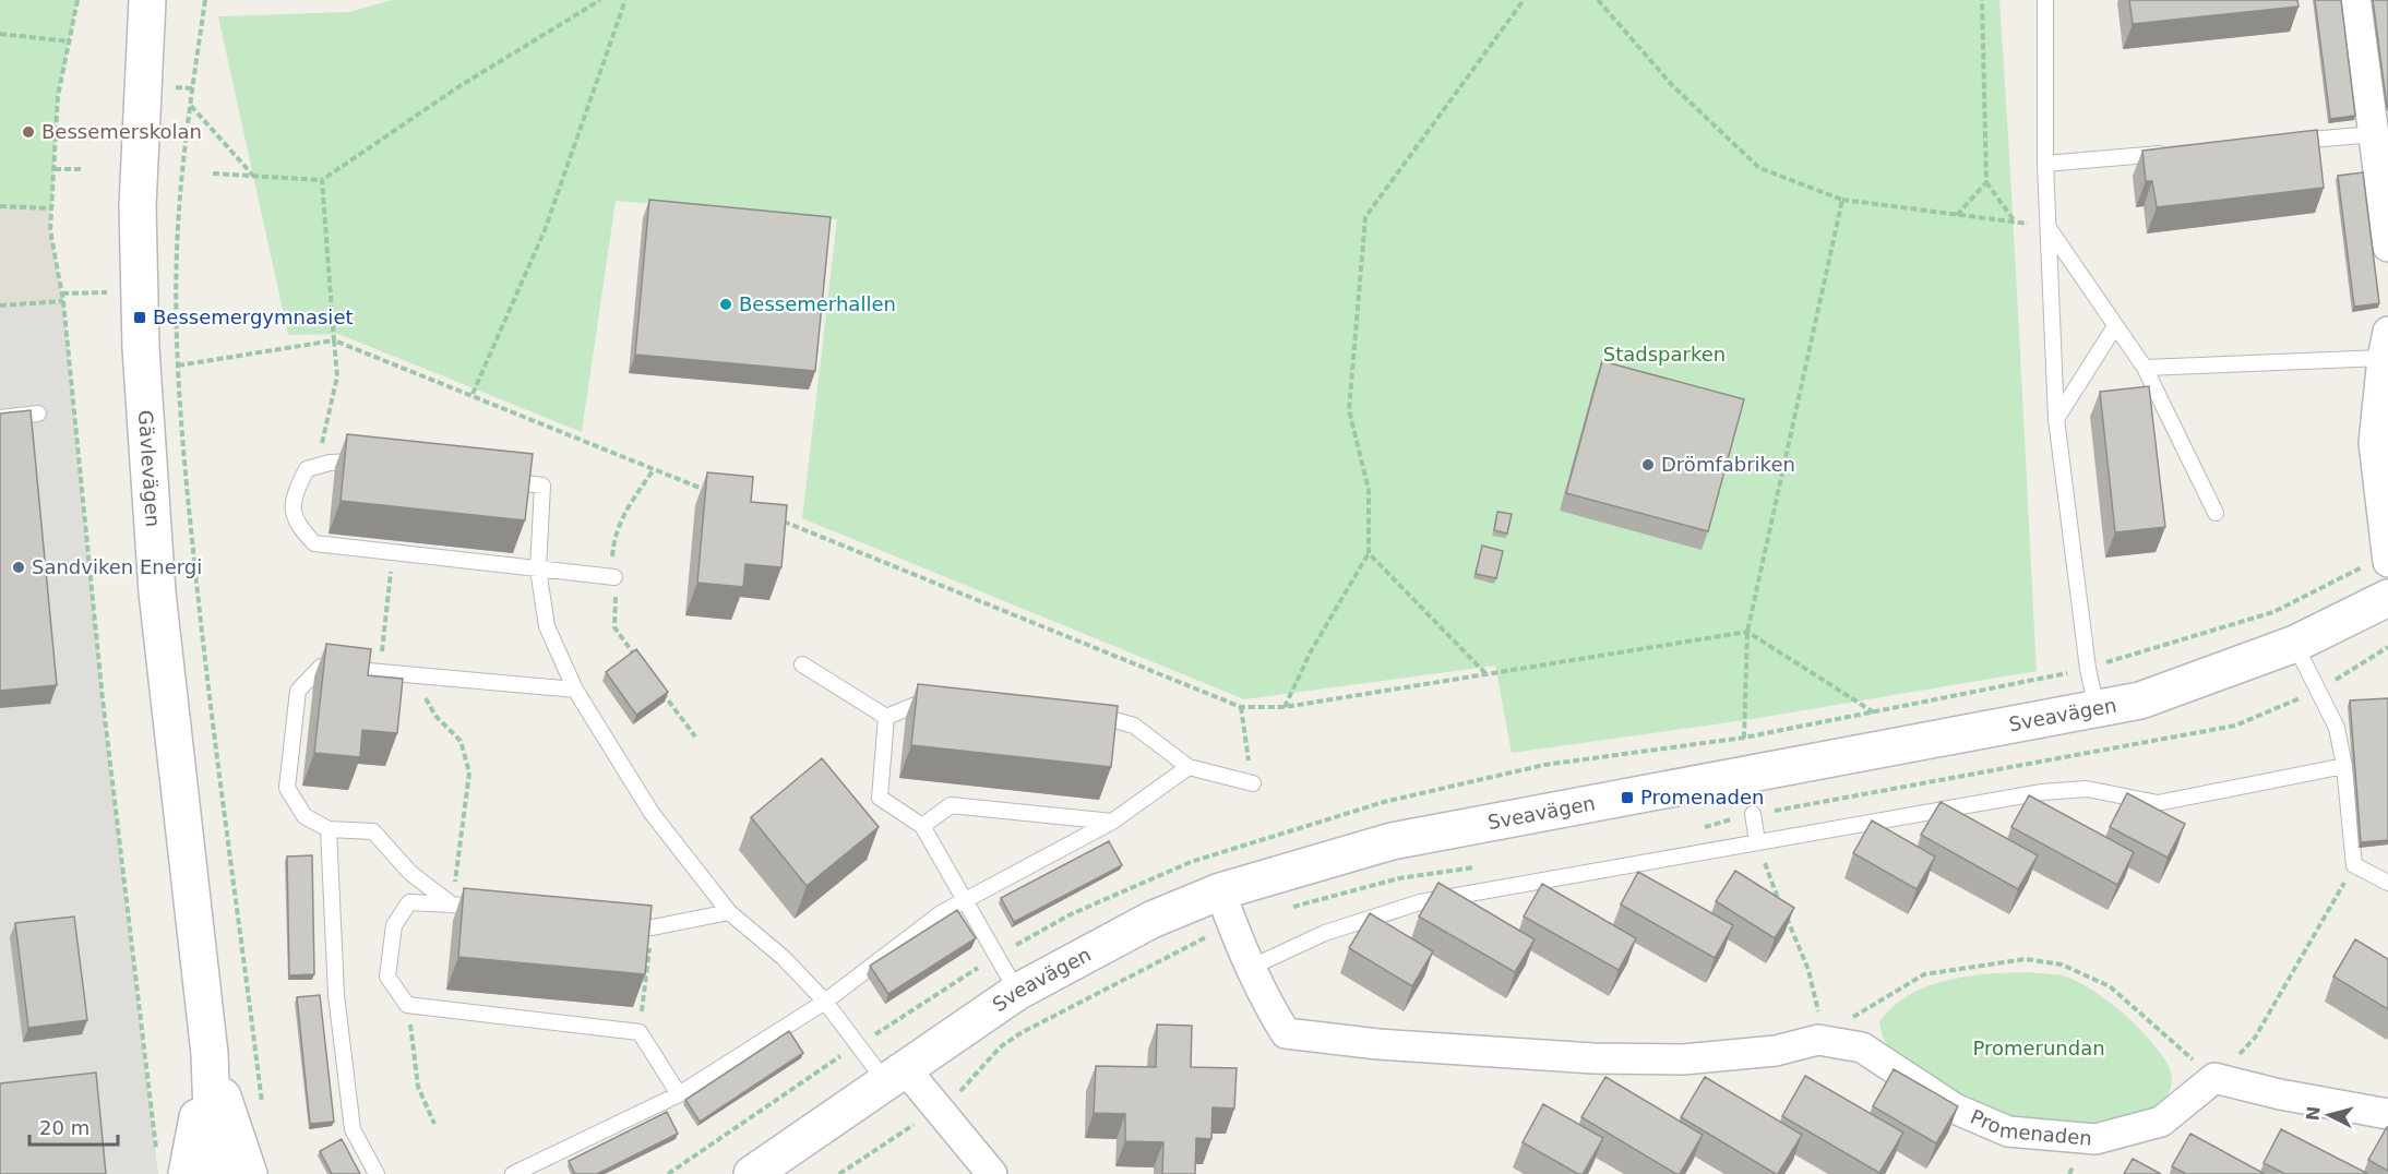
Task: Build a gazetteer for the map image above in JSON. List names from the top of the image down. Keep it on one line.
{"streets":{"main road":["Gävlevägen","Sveavägen"],"street":["Promenaden"]},"crossings":[["Sveavägen","Promenaden"]],"parks":["Stadsparken","Promerundan"],"places":{"other":["Bessemerskolan","Bessemerhallen","Drömfabriken","Sandviken Energi"],"transit":["Bessemergymnasiet","Promenaden"]},"scale_bar":"20 m","north":"left"}
